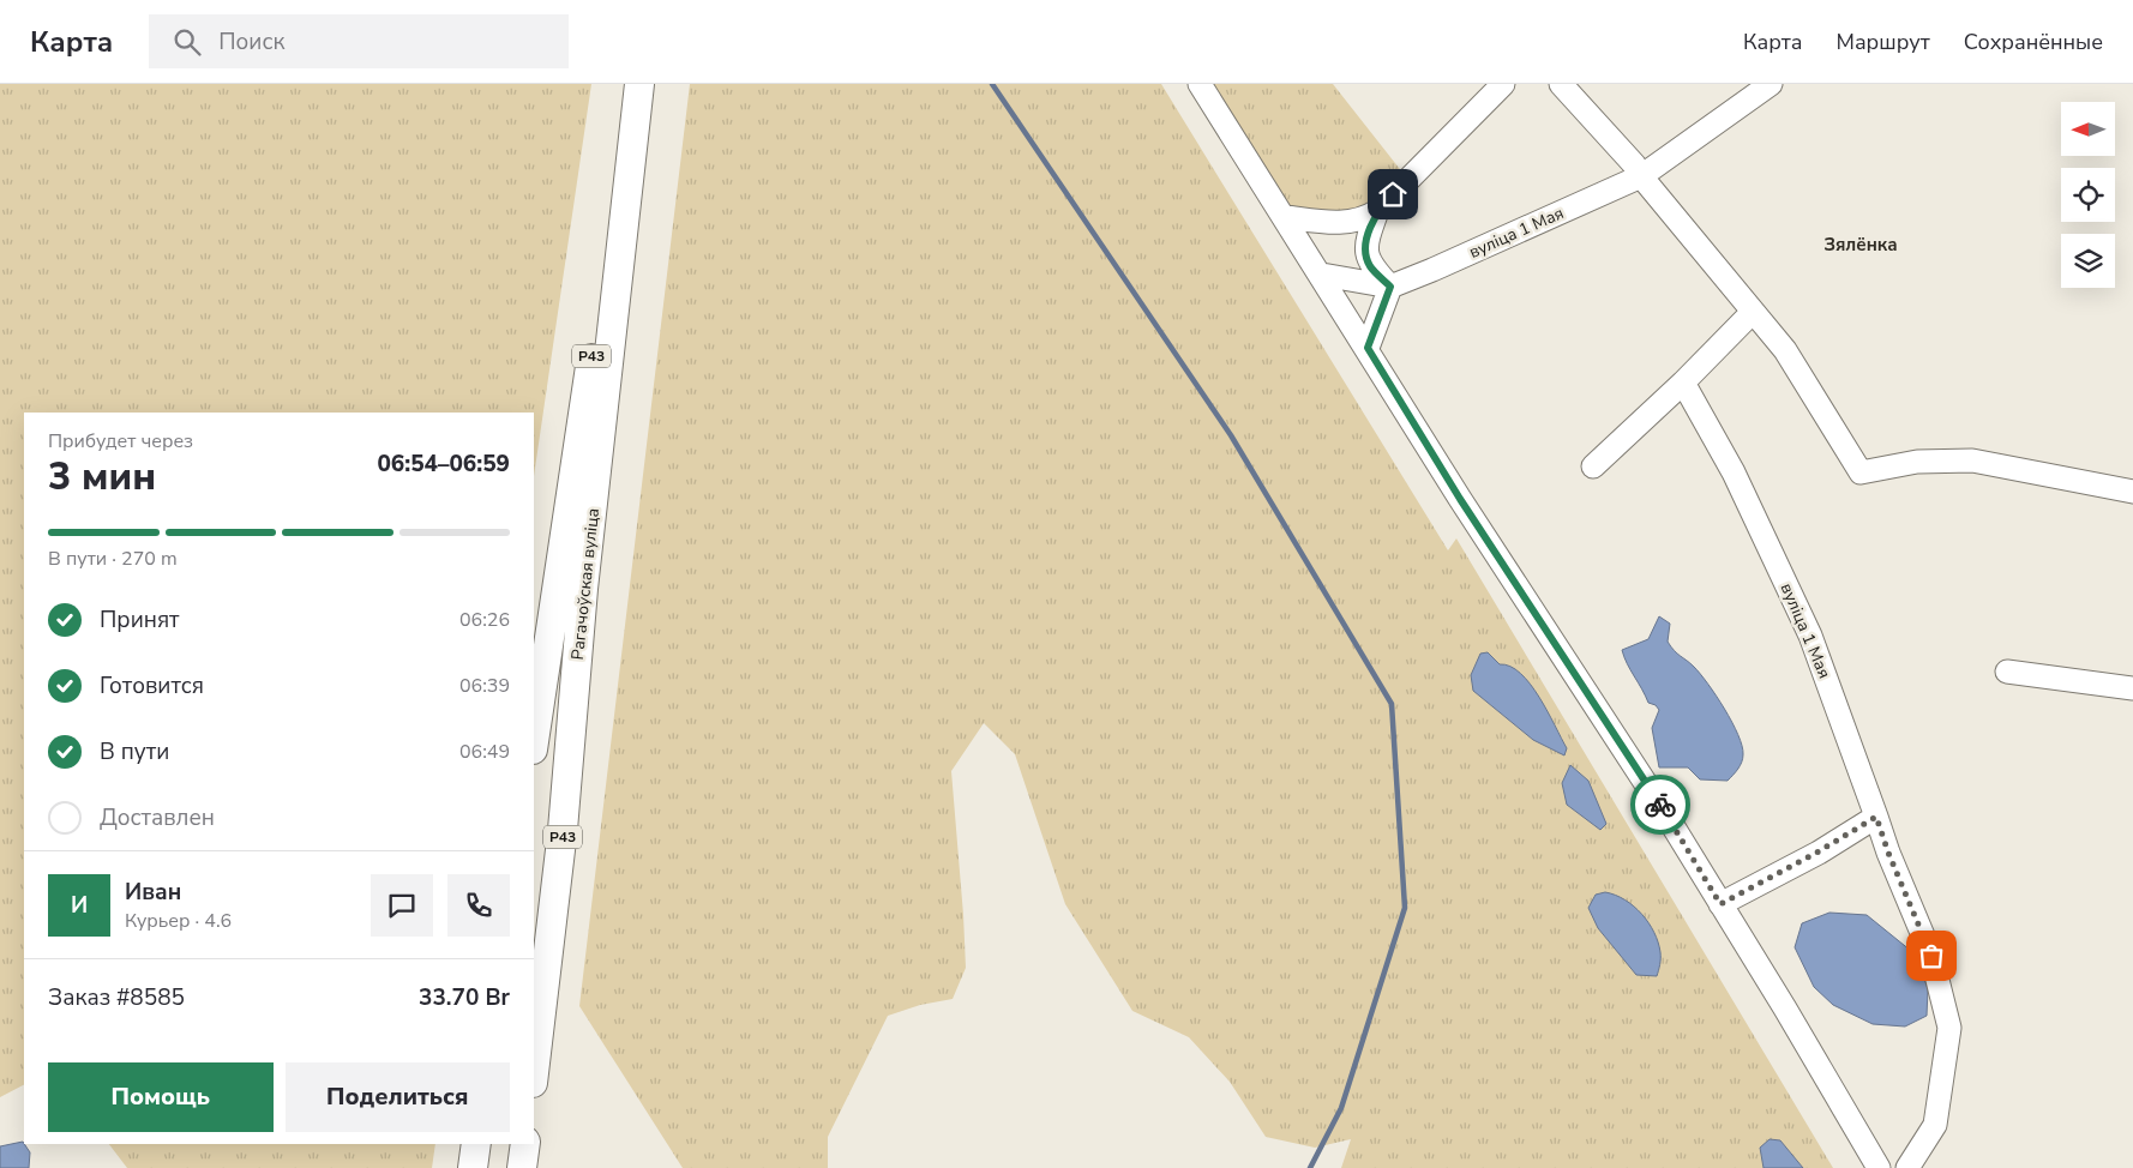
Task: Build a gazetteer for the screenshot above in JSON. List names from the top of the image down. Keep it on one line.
{"streets":{"main road":["Р43","Рагачоўская вуліца"],"street":["вуліца 1 Мая"]},"districts":["Зялёнка"],"north":"left","page":{"header":"Карта","search":"Поиск","nav":["Карта","Маршрут","Сохранённые"],"heading":["3 мин","Прибудет через","06:54–06:59"],"panel":["Иван","Курьер · 4.6","Заказ #8585","33.70 Br"],"bar":"В пути · 270 m","list":[["Принят","06:26"],["Готовится","06:39"],["В пути","06:49"],"Доставлен"],"round":"И","buttons":["Помощь","Поделиться"]}}
